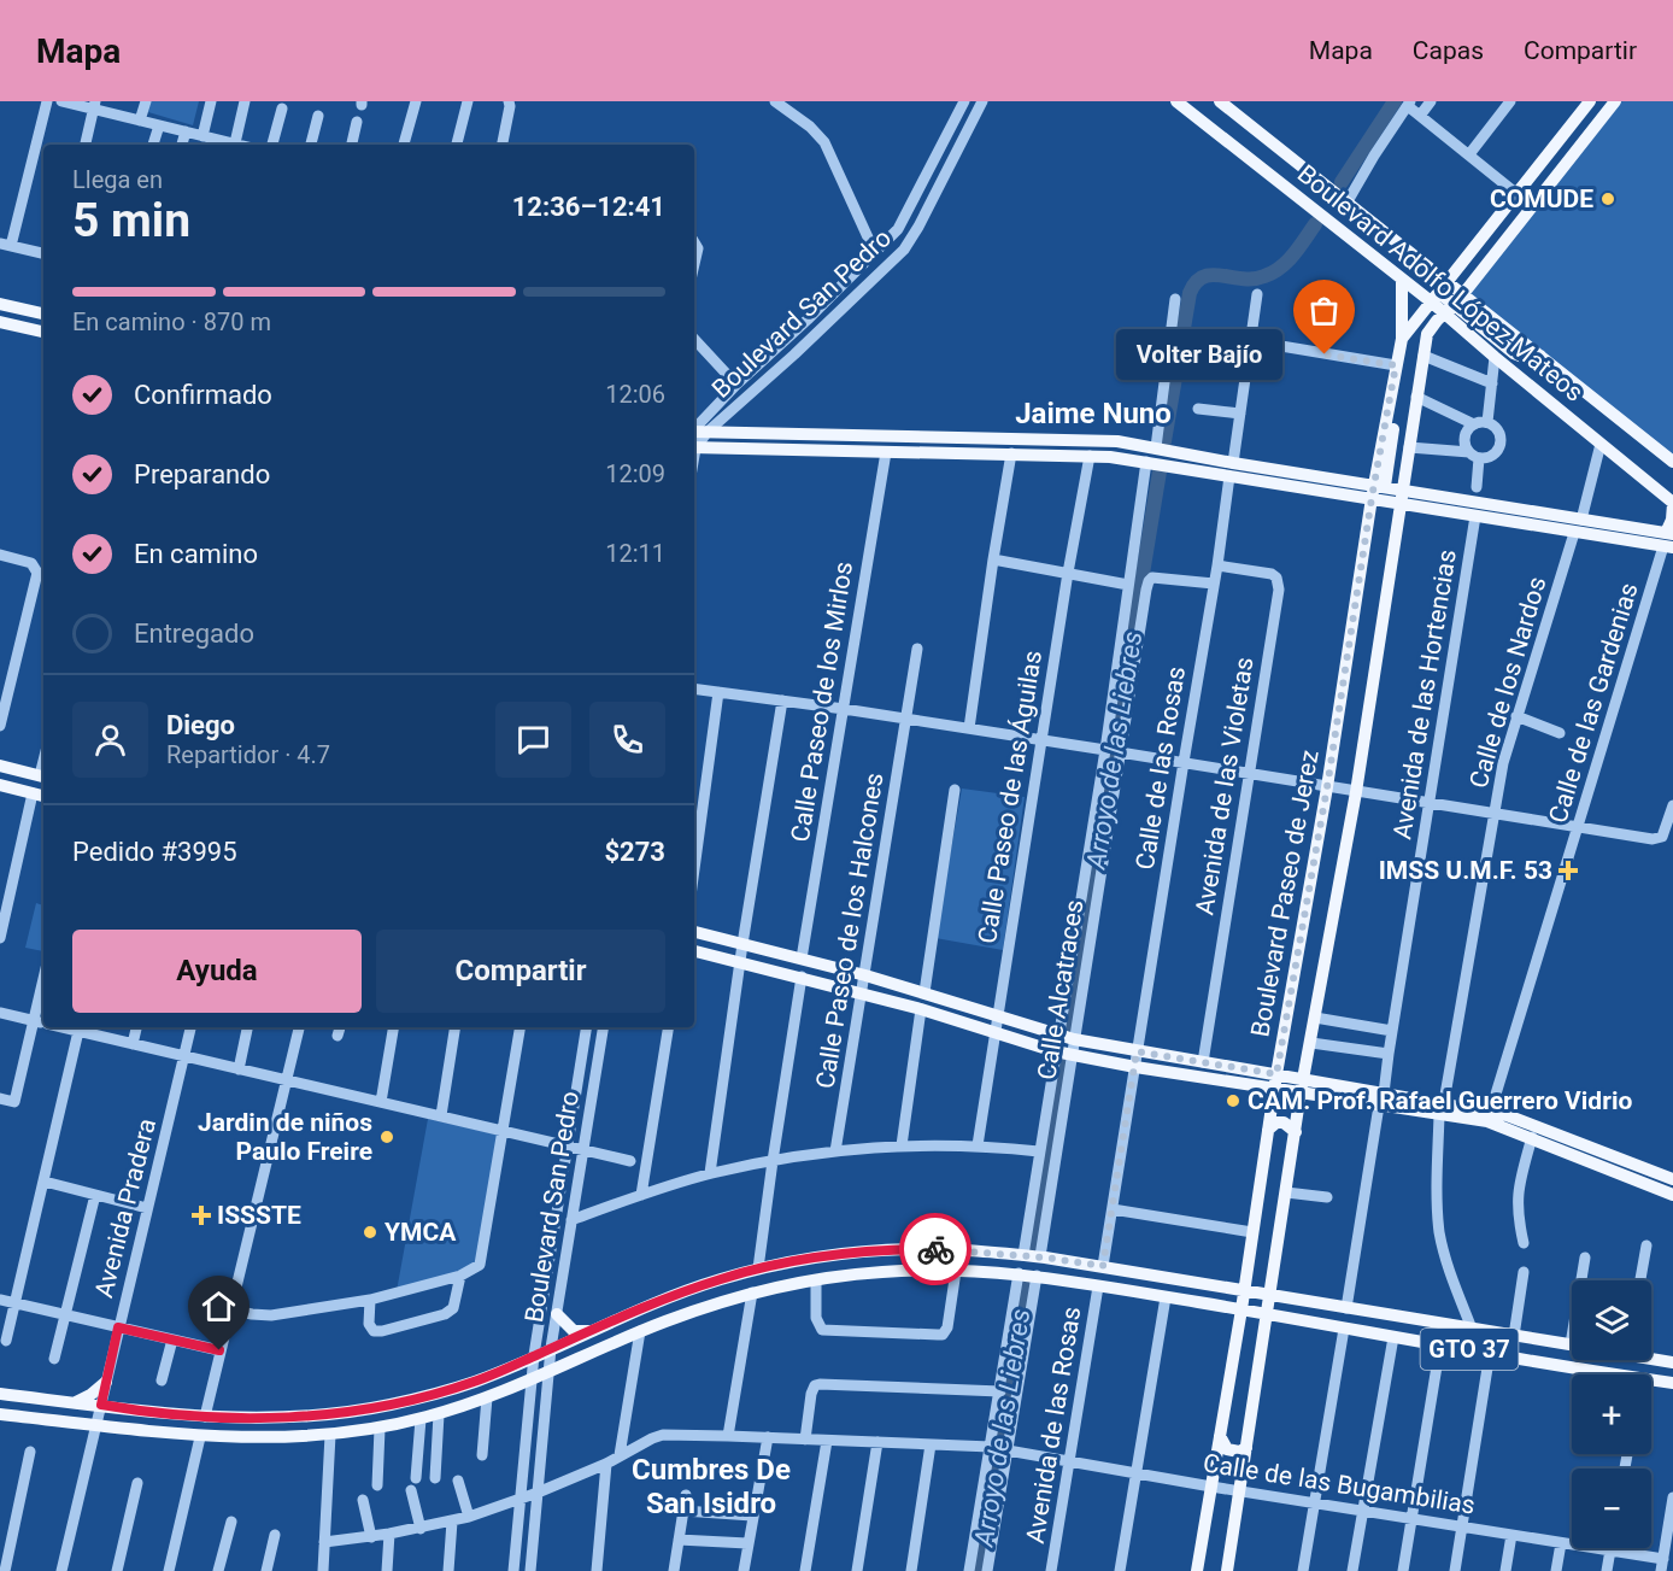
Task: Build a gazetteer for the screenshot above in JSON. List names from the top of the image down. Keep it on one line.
{"streets":{"main road":["Boulevard Adolfo López Mateos","Boulevard Paseo de Jerez","GTO 37"],"street":["Boulevard San Pedro","Calle de los Nardos","Avenida de las Hortencias","Calle Paseo de los Mirlos","Calle de las Gardenias","Calle de las Rosas","Avenida de las Violetas","Calle Paseo de las Águilas","Calle Paseo de los Halcones","Calle Alcatraces","Avenida Pradera","Avenida de las Rosas","Calle de las Bugambilias"]},"crossings":[["Boulevard Adolfo López Mateos","Boulevard Paseo de Jerez"],["Boulevard San Pedro","GTO 37"],["Calle de los Nardos","GTO 37"],["Avenida de las Hortencias","GTO 37"],["Calle de las Rosas","Avenida de las Violetas"],["Calle de las Rosas","Calle Alcatraces"],["Boulevard Paseo de Jerez","GTO 37"],["Boulevard Paseo de Jerez","Calle de las Bugambilias"],["Calle Alcatraces","GTO 37"],["Avenida Pradera","GTO 37"],["GTO 37","Avenida de las Rosas"],["Avenida de las Rosas","Calle de las Bugambilias"]],"districts":["Jaime Nuno","Cumbres De San Isidro"],"water":["Arroyo de las Liebres"],"places":{"other":["COMUDE","Volter Bajío","CAM. Prof. Rafael Guerrero Vidrio","Jardin de niños Paulo Freire","YMCA"],"health":["IMSS U.M.F. 53","ISSSTE"]},"page":{"header":"Mapa","nav":["Mapa","Capas","Compartir"],"heading":["5 min","Llega en","12:36–12:41"],"panel":["Diego","Repartidor · 4.7","Pedido #3995","$273"],"bar":"En camino · 870 m","bubble":"Volter Bajío","list":[["Confirmado","12:06"],["Preparando","12:09"],["En camino","12:11"],"Entregado"],"buttons":["Ayuda","Compartir"],"map_buttons":["+","−"]}}
